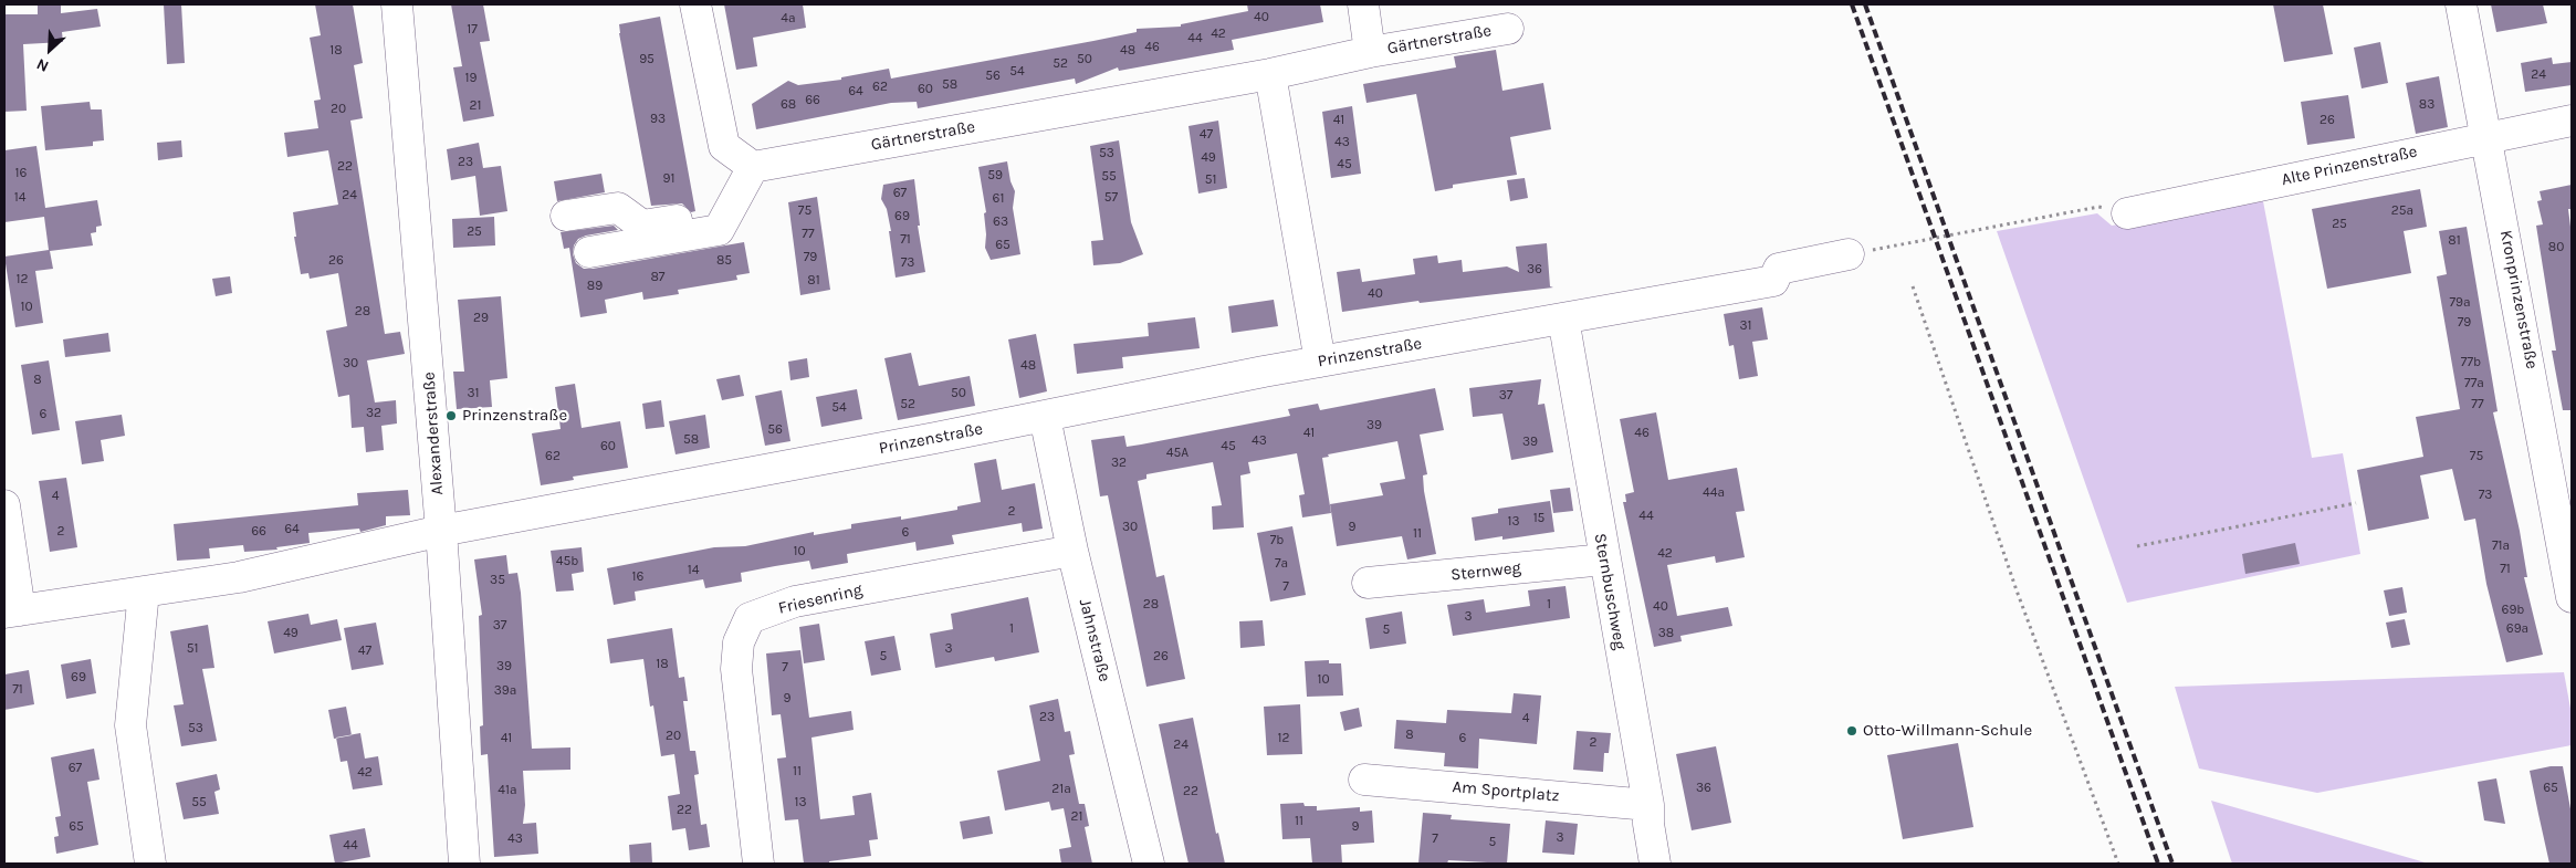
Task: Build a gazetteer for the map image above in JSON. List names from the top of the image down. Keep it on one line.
{"streets":{"street":["Gärtnerstraße","Alte Prinzenstraße","Kronprinzenstraße","Prinzenstraße","Alexanderstraße","Sternweg","Sternbuschweg","Friesenring","Jahnstraße","Am Sportplatz"]},"crossings":[["Alte Prinzenstraße","Kronprinzenstraße"],["Prinzenstraße","Alexanderstraße"],["Prinzenstraße","Sternbuschweg"],["Prinzenstraße","Jahnstraße"],["Sternweg","Sternbuschweg"],["Sternbuschweg","Am Sportplatz"],["Friesenring","Jahnstraße"]],"places":["Prinzenstraße","Otto-Willmann-Schule"],"house_numbers":["40","4a","17","42","44","46","18","48","95","50","52","54","24","56","19","58","62","60","64","66","68","83","21","20","93","41","26","47","43","53","49","23","45","22","16","59","55","91","51","67","24","14","57","61","75","25a","69","63","25","25","77","71","81","65","80","79","26","85","73","36","87","12","81","89","40","79a","10","28","29","79","31","77b","30","48","8","77a","31","50","37","52","77","54","32","6","39","56","41","46","58","43","39","60","45","45A","62","75","32","44a","73","4","2","44","15","13","30","9","64","2","66","6","11","7b","71a","10","42","45b","7a","71","14","16","35","7","28","1","40","69b","3","37","1","69a","5","49","38","51","3","47","5","26","18","39","7","69","10","71","39a","9","23","4","53","8","20","41","12","6","2","24","67","11","42","36","65","21a","41a","22","55","13","22","21","11","65","9","3","43","7","5","44"],"north":"bottom left"}
